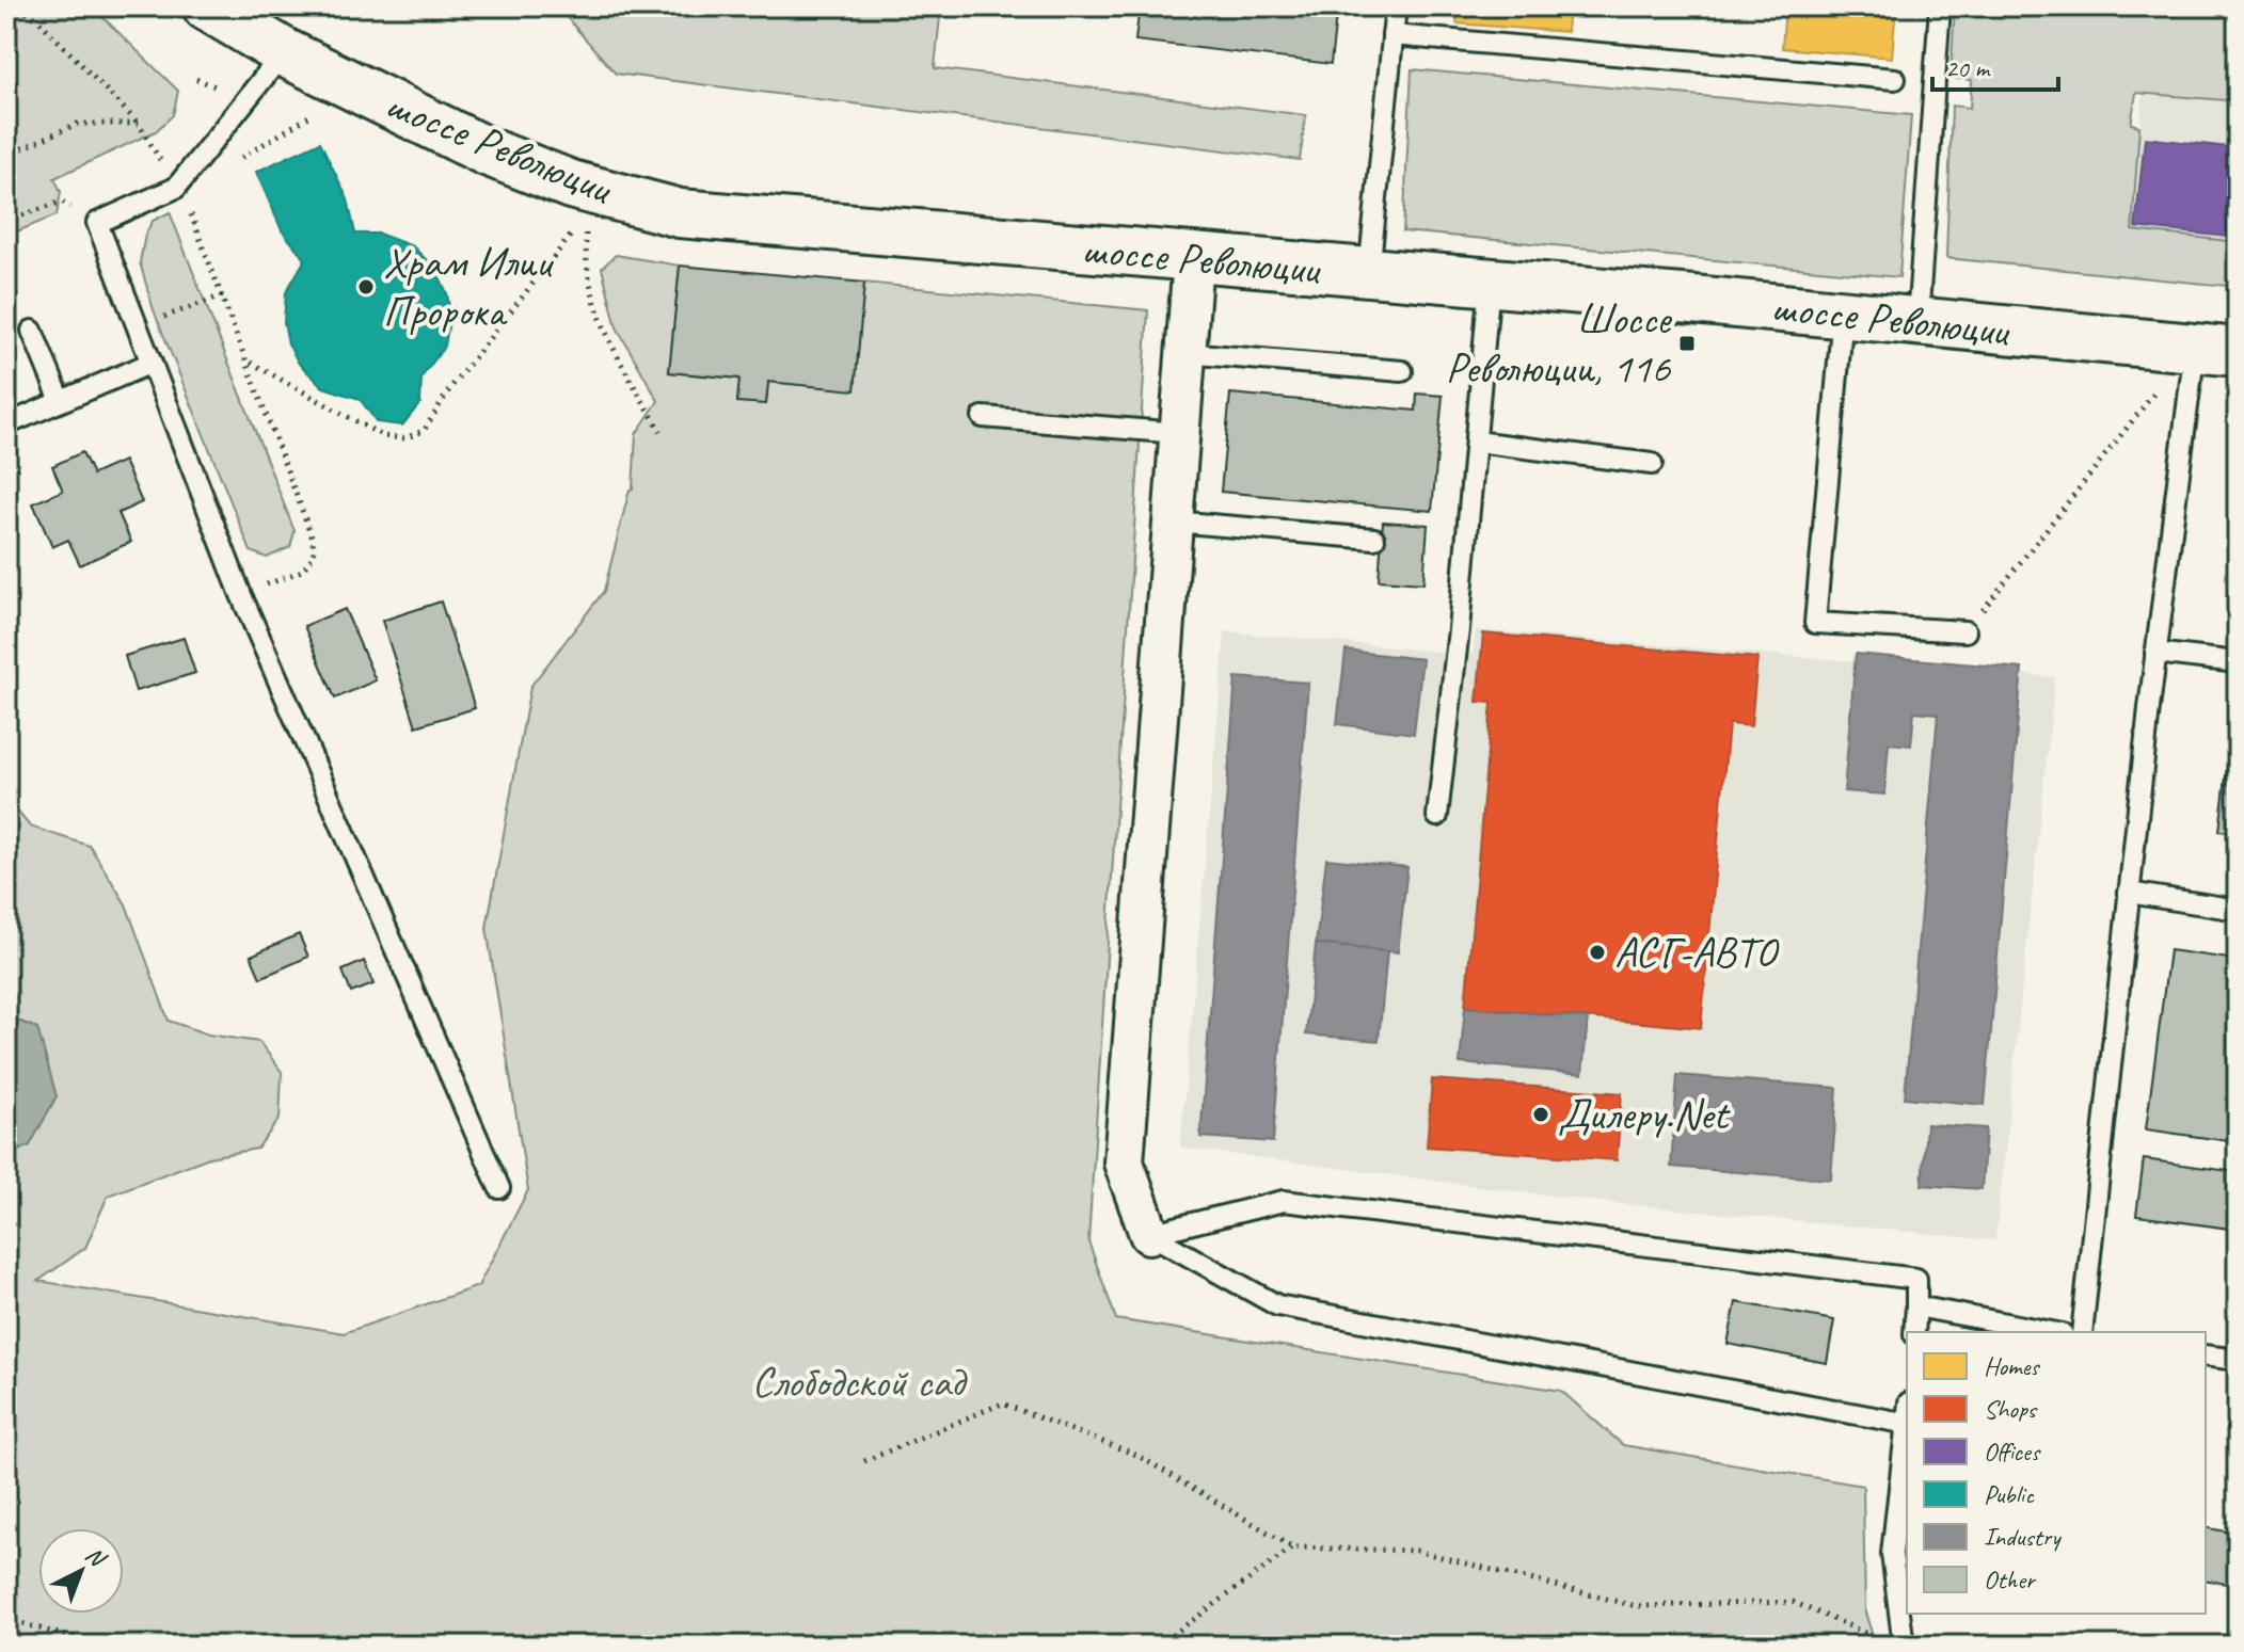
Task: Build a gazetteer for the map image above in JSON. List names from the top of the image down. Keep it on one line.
{"streets":{"main road":["шоссе Революции"]},"parks":["Слободской сад"],"places":{"other":["Храм Илии Пророка","АСГ-АВТО","Дилеру.Net"],"transit":["Шоссе Революции, 116"]},"legend":["Homes","Shops","Offices","Public","Industry","Other"],"scale_bar":"20 m","north":"top right"}
